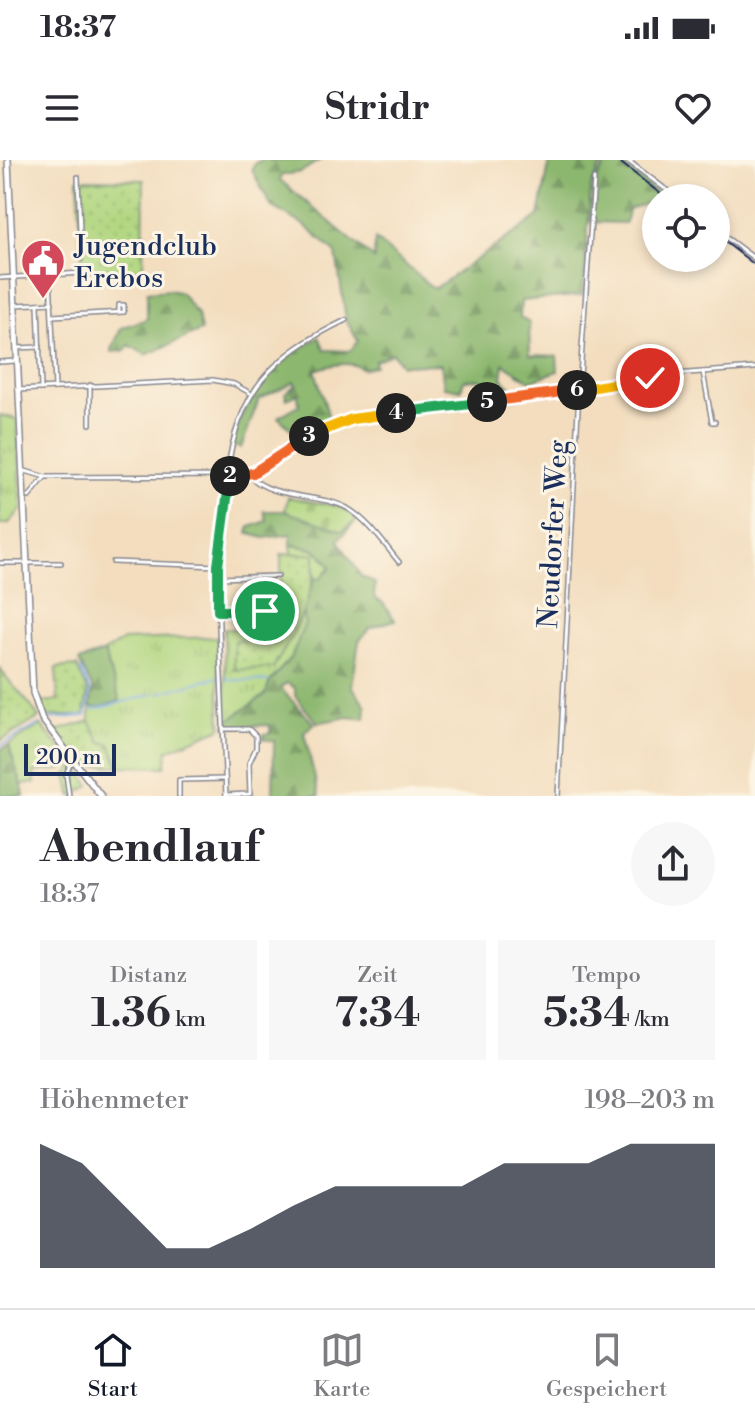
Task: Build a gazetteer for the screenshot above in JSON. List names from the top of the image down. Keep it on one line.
{"streets":{"street":["Neudorfer Weg"]},"places":{"public building":["Jugendclub Erebos"]},"scale_bar":"200 m","page":{"status":"18:37","header":"Stridr","pins":["6","5","4","3","2"],"scale":"200 m","heading":["Abendlauf","18:37"],"stats":[["Distanz","1.36 km"],["Zeit","7:34"],["Tempo","5:34 /km"]],"chart":["Höhenmeter","198–203 m"],"tabs":["Start","Karte","Gespeichert"]}}
